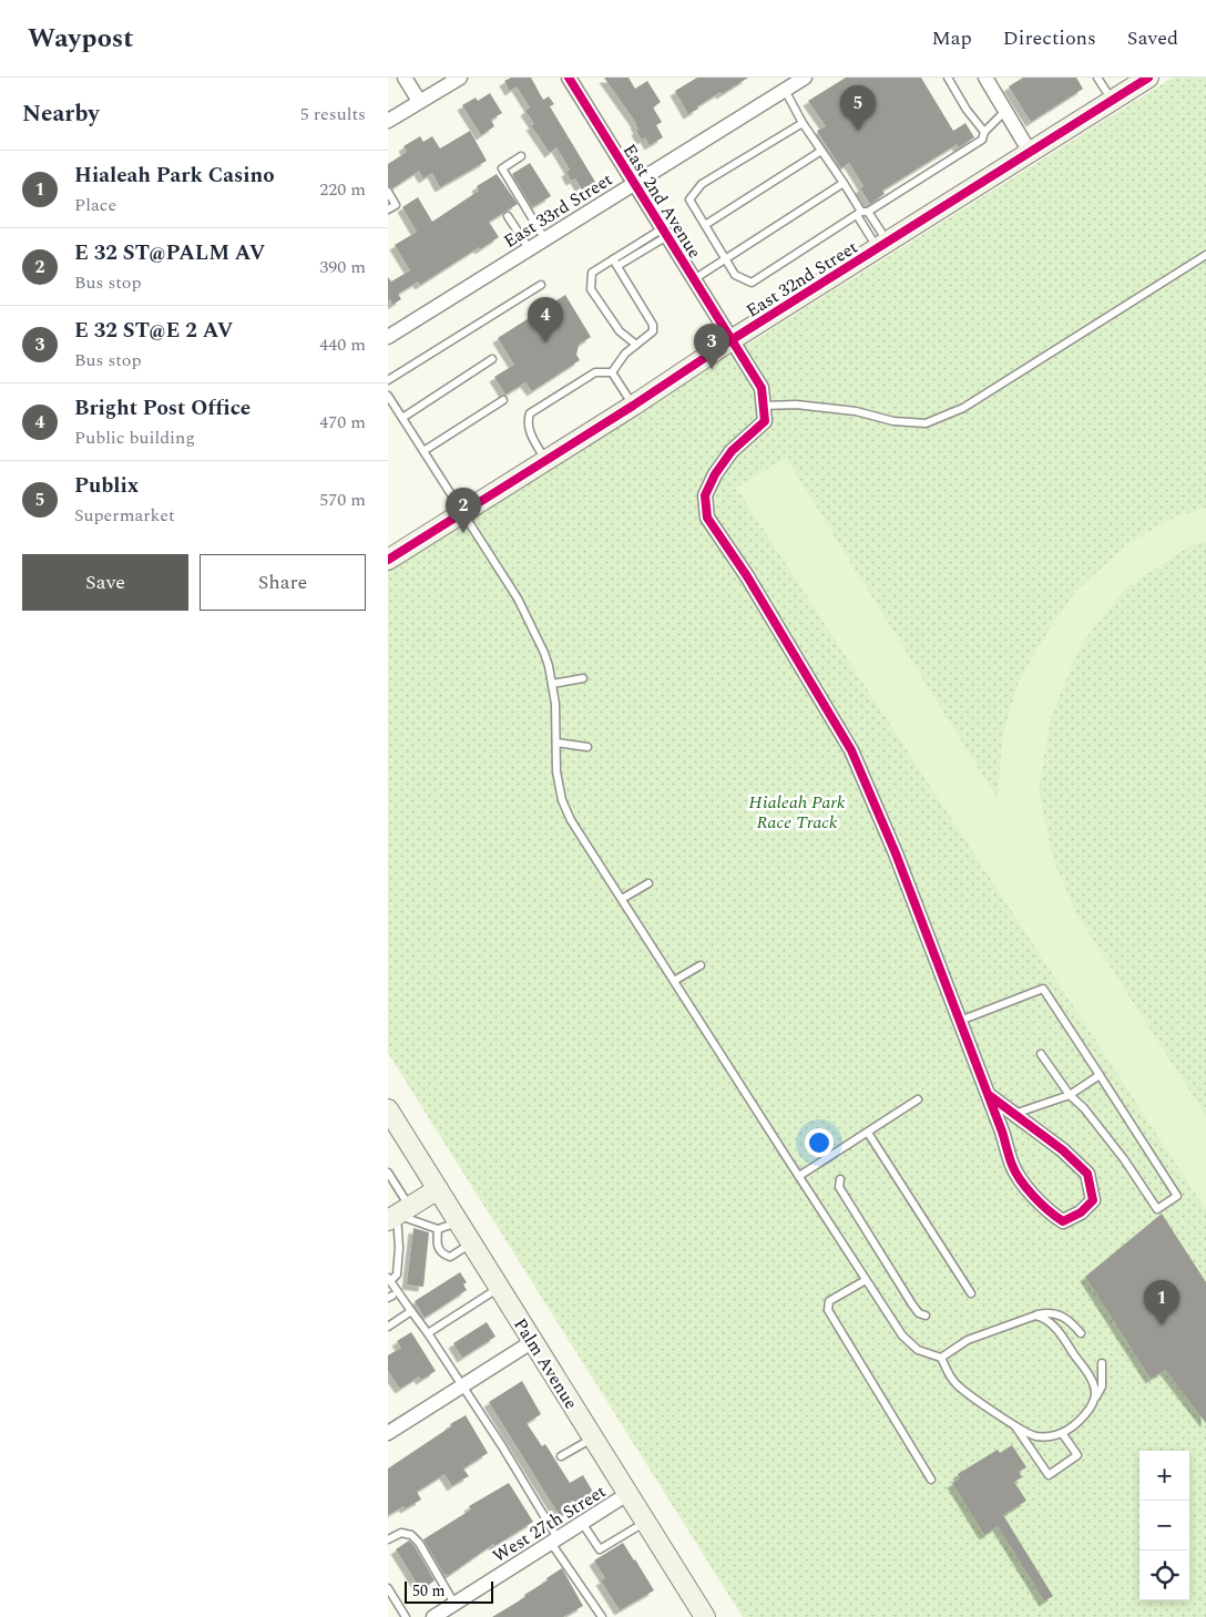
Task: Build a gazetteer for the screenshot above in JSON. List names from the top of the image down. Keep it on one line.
{"streets":{"street":["East 2nd Avenue","East 33rd Street","East 32nd Street","Palm Avenue","West 27th Street"]},"crossings":[["East 2nd Avenue","East 33rd Street"],["East 2nd Avenue","East 32nd Street"],["Palm Avenue","West 27th Street"]],"parks":["Hialeah Park Race Track"],"scale_bar":"50 m","page":{"header":"Waypost","nav":["Map","Directions","Saved"],"heading":["Nearby","5 results"],"pins":["5","4","3","2","1"],"list":[{"mark":"1","name":"Hialeah Park Casino","note":"Place","value":"220 m"},{"mark":"2","name":"E 32 ST@PALM AV","note":"Bus stop","value":"390 m"},{"mark":"3","name":"E 32 ST@E 2 AV","note":"Bus stop","value":"440 m"},{"mark":"4","name":"Bright Post Office","note":"Public building","value":"470 m"},{"mark":"5","name":"Publix","note":"Supermarket","value":"570 m"}],"buttons":["Save","Share"],"map_buttons":["+","−"],"scale":"50 m"}}
